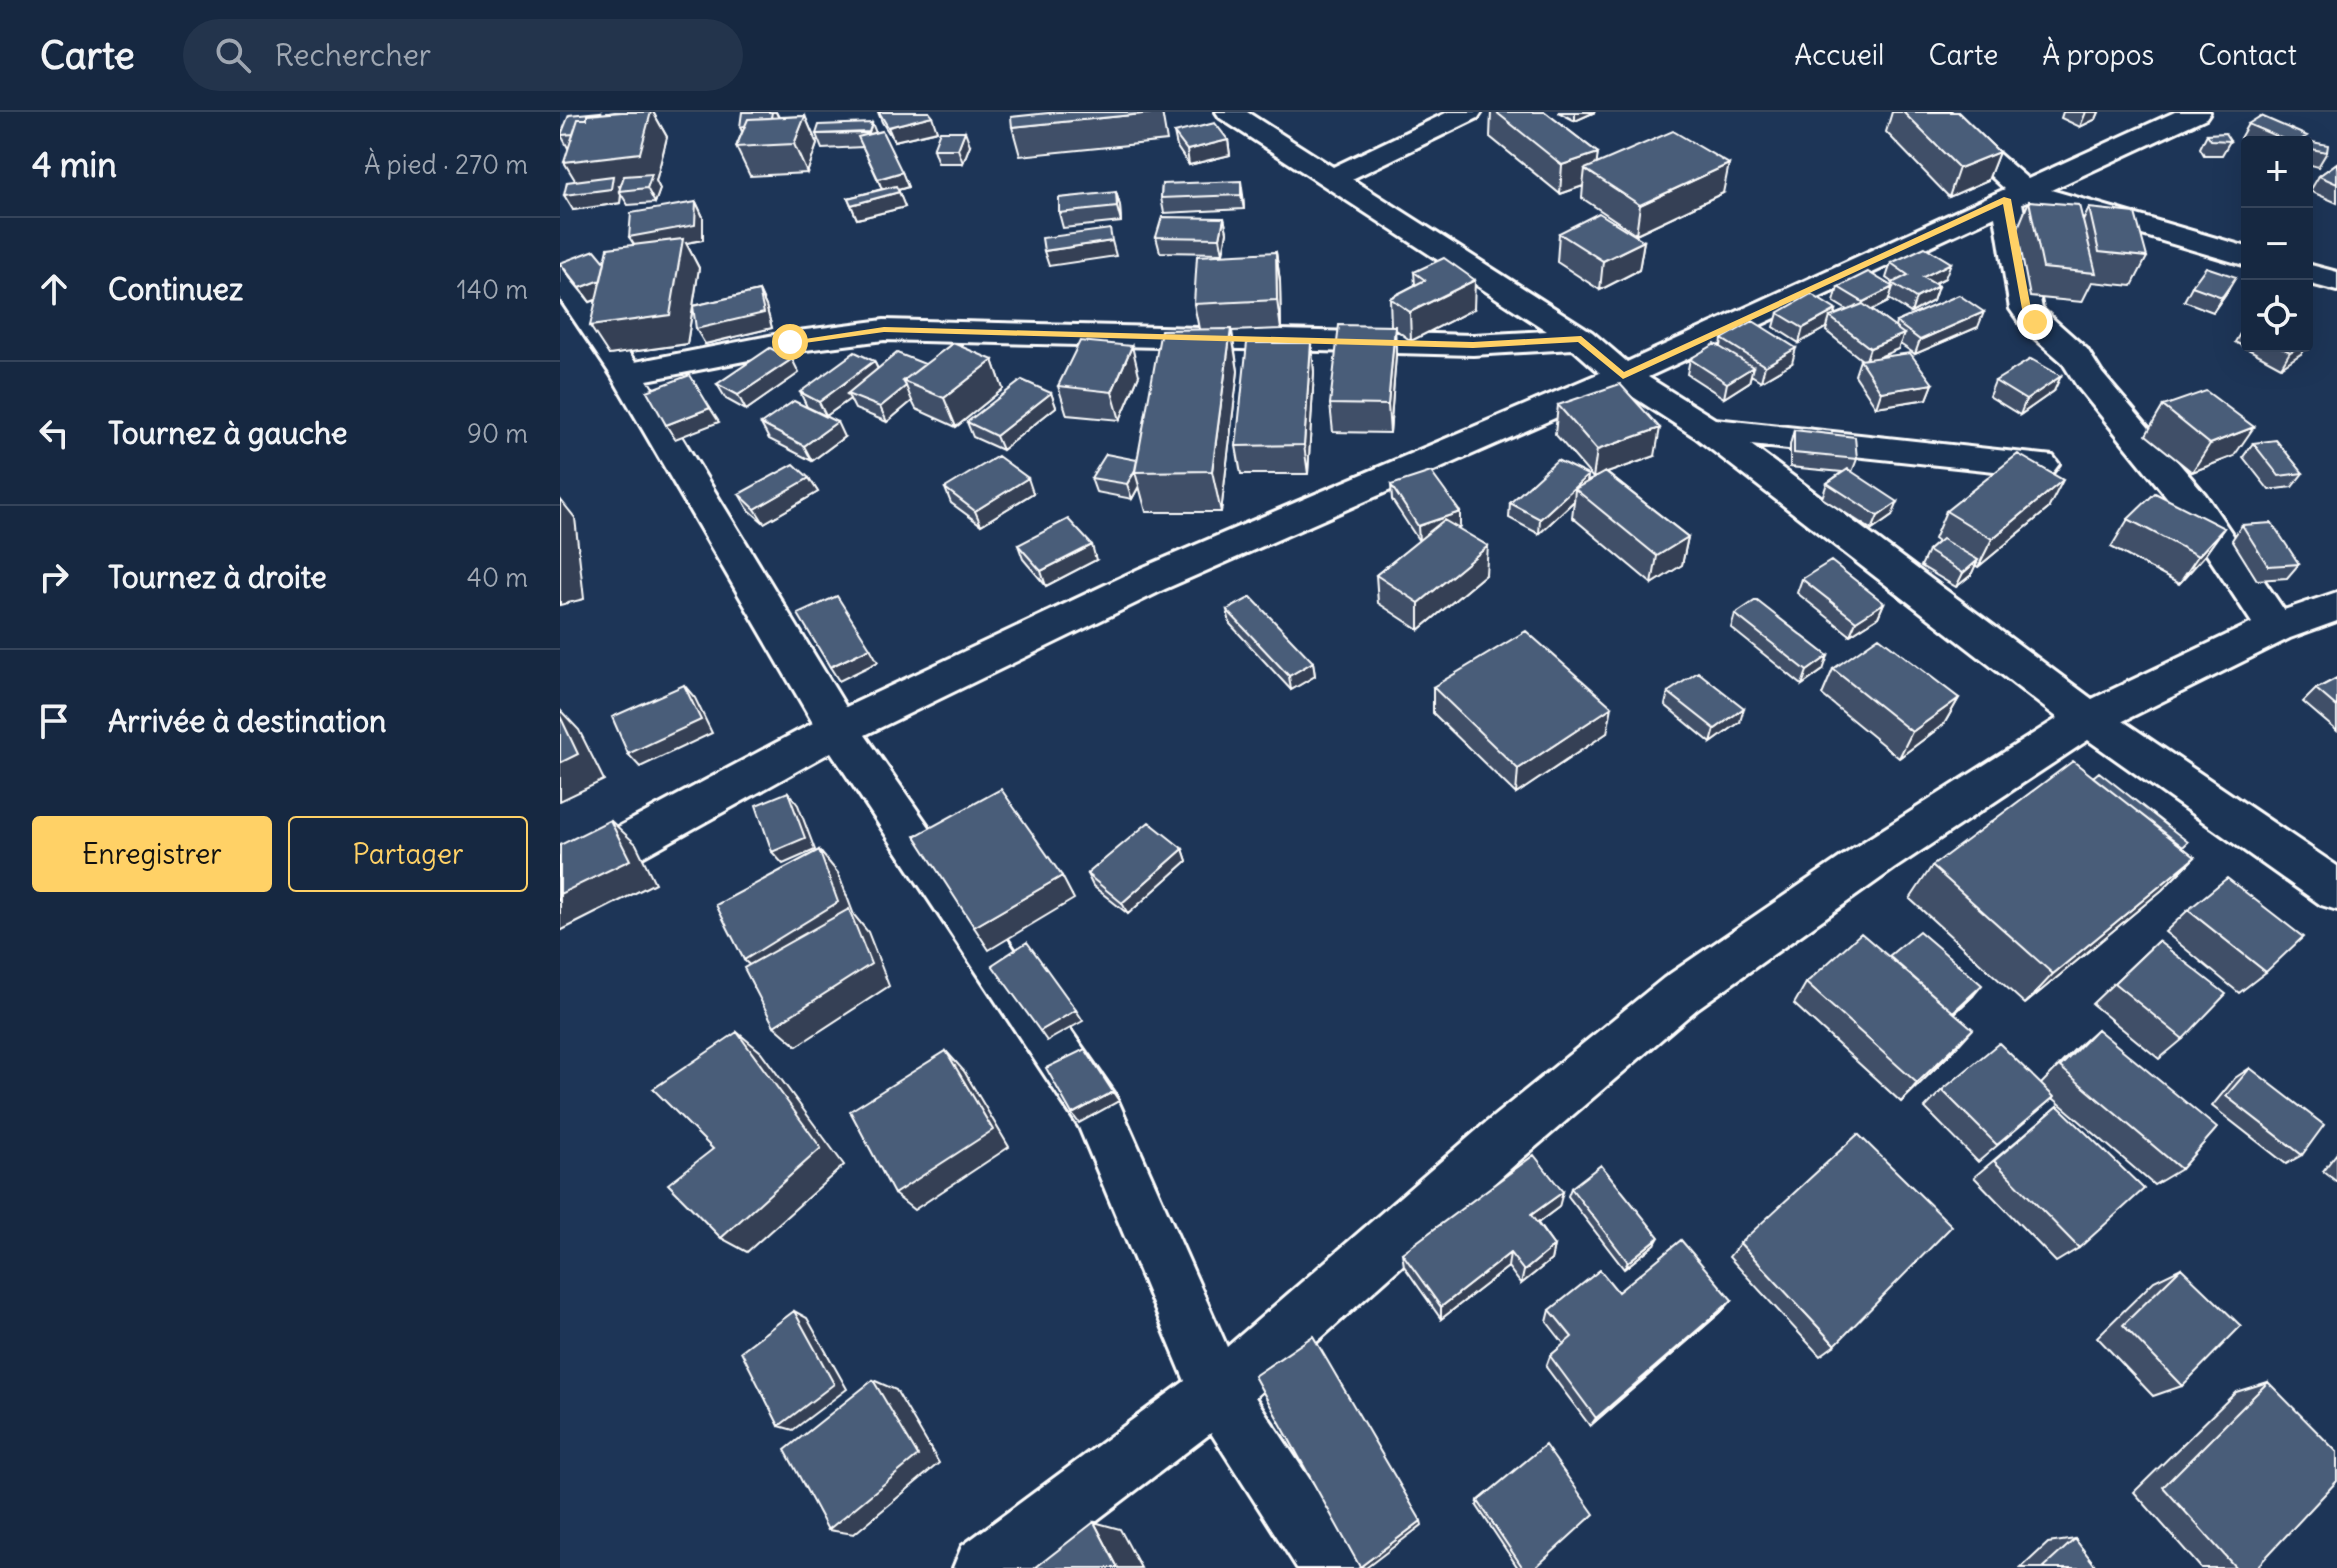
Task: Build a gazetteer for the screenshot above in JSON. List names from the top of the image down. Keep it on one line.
{"page":{"header":"Carte","search":"Rechercher","nav":["Accueil","Carte","À propos","Contact"],"heading":["4 min","À pied · 270 m"],"map_buttons":["+","−"],"list":[["Continuez","140 m"],["Tournez à gauche","90 m"],["Tournez à droite","40 m"],"Arrivée à destination"],"buttons":["Enregistrer","Partager"]}}
